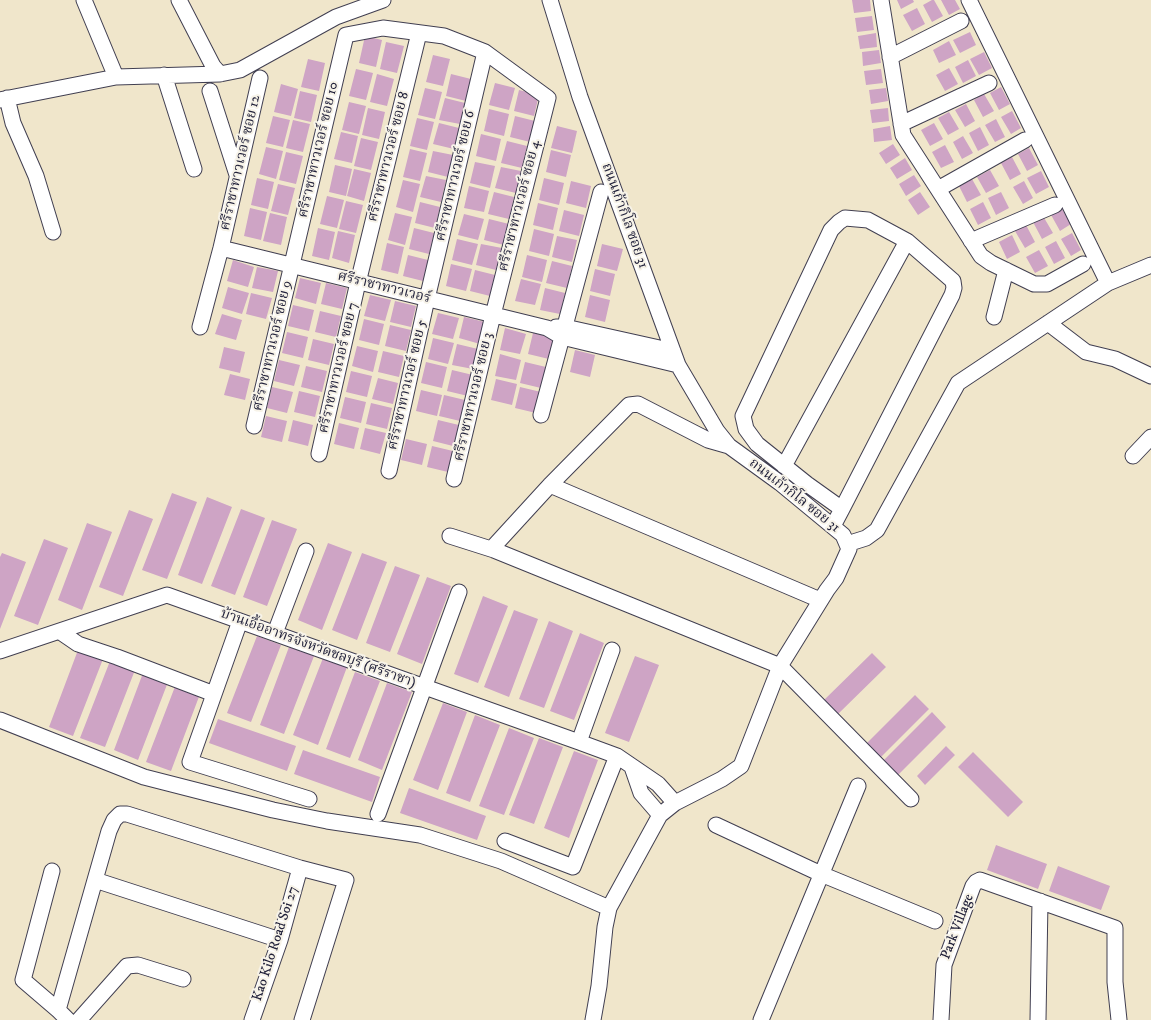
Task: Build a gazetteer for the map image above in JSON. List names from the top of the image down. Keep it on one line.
{"streets":{"street":["ศรีราชาทาวเวอร์ ซอย 10","ศรีราชาทาวเวอร์ ซอย 8","ศรีราชาทาวเวอร์ ซอย 12","ศรีราชาทาวเวอร์ ซอย 6","ศรีราชาทาวเวอร์ ซอย 4","ถนนเก้ากิโล ซอย 31","ศรีราชาทาวเวอร์","ศรีราชาทาวเวอร์ ซอย 9","ศรีราชาทาวเวอร์ ซอย 7","ศรีราชาทาวเวอร์ ซอย 5","ศรีราชาทาวเวอร์ ซอย 3","บ้านเอื้ออาทรจังหวัดชลบุรี (ศรีราชา)","Kao Kilo Road Soi 27"]},"crossings":[["ศรีราชาทาวเวอร์ ซอย 10","ศรีราชาทาวเวอร์ ซอย 8"],["ศรีราชาทาวเวอร์ ซอย 10","ศรีราชาทาวเวอร์"],["ศรีราชาทาวเวอร์ ซอย 10","ศรีราชาทาวเวอร์ ซอย 9"],["ศรีราชาทาวเวอร์ ซอย 8","ศรีราชาทาวเวอร์"],["ศรีราชาทาวเวอร์ ซอย 8","ศรีราชาทาวเวอร์ ซอย 7"],["ศรีราชาทาวเวอร์ ซอย 12","ศรีราชาทาวเวอร์"],["ศรีราชาทาวเวอร์ ซอย 6","ศรีราชาทาวเวอร์ ซอย 4"],["ศรีราชาทาวเวอร์ ซอย 6","ศรีราชาทาวเวอร์"],["ศรีราชาทาวเวอร์ ซอย 6","ศรีราชาทาวเวอร์ ซอย 5"],["ศรีราชาทาวเวอร์ ซอย 4","ศรีราชาทาวเวอร์"],["ศรีราชาทาวเวอร์ ซอย 4","ศรีราชาทาวเวอร์ ซอย 3"],["ถนนเก้ากิโล ซอย 31","ศรีราชาทาวเวอร์"],["ถนนเก้ากิโล ซอย 31","บ้านเอื้ออาทรจังหวัดชลบุรี (ศรีราชา)"],["ศรีราชาทาวเวอร์","ศรีราชาทาวเวอร์ ซอย 9"],["ศรีราชาทาวเวอร์","ศรีราชาทาวเวอร์ ซอย 7"],["ศรีราชาทาวเวอร์","ศรีราชาทาวเวอร์ ซอย 5"],["ศรีราชาทาวเวอร์","ศรีราชาทาวเวอร์ ซอย 3"]]}
